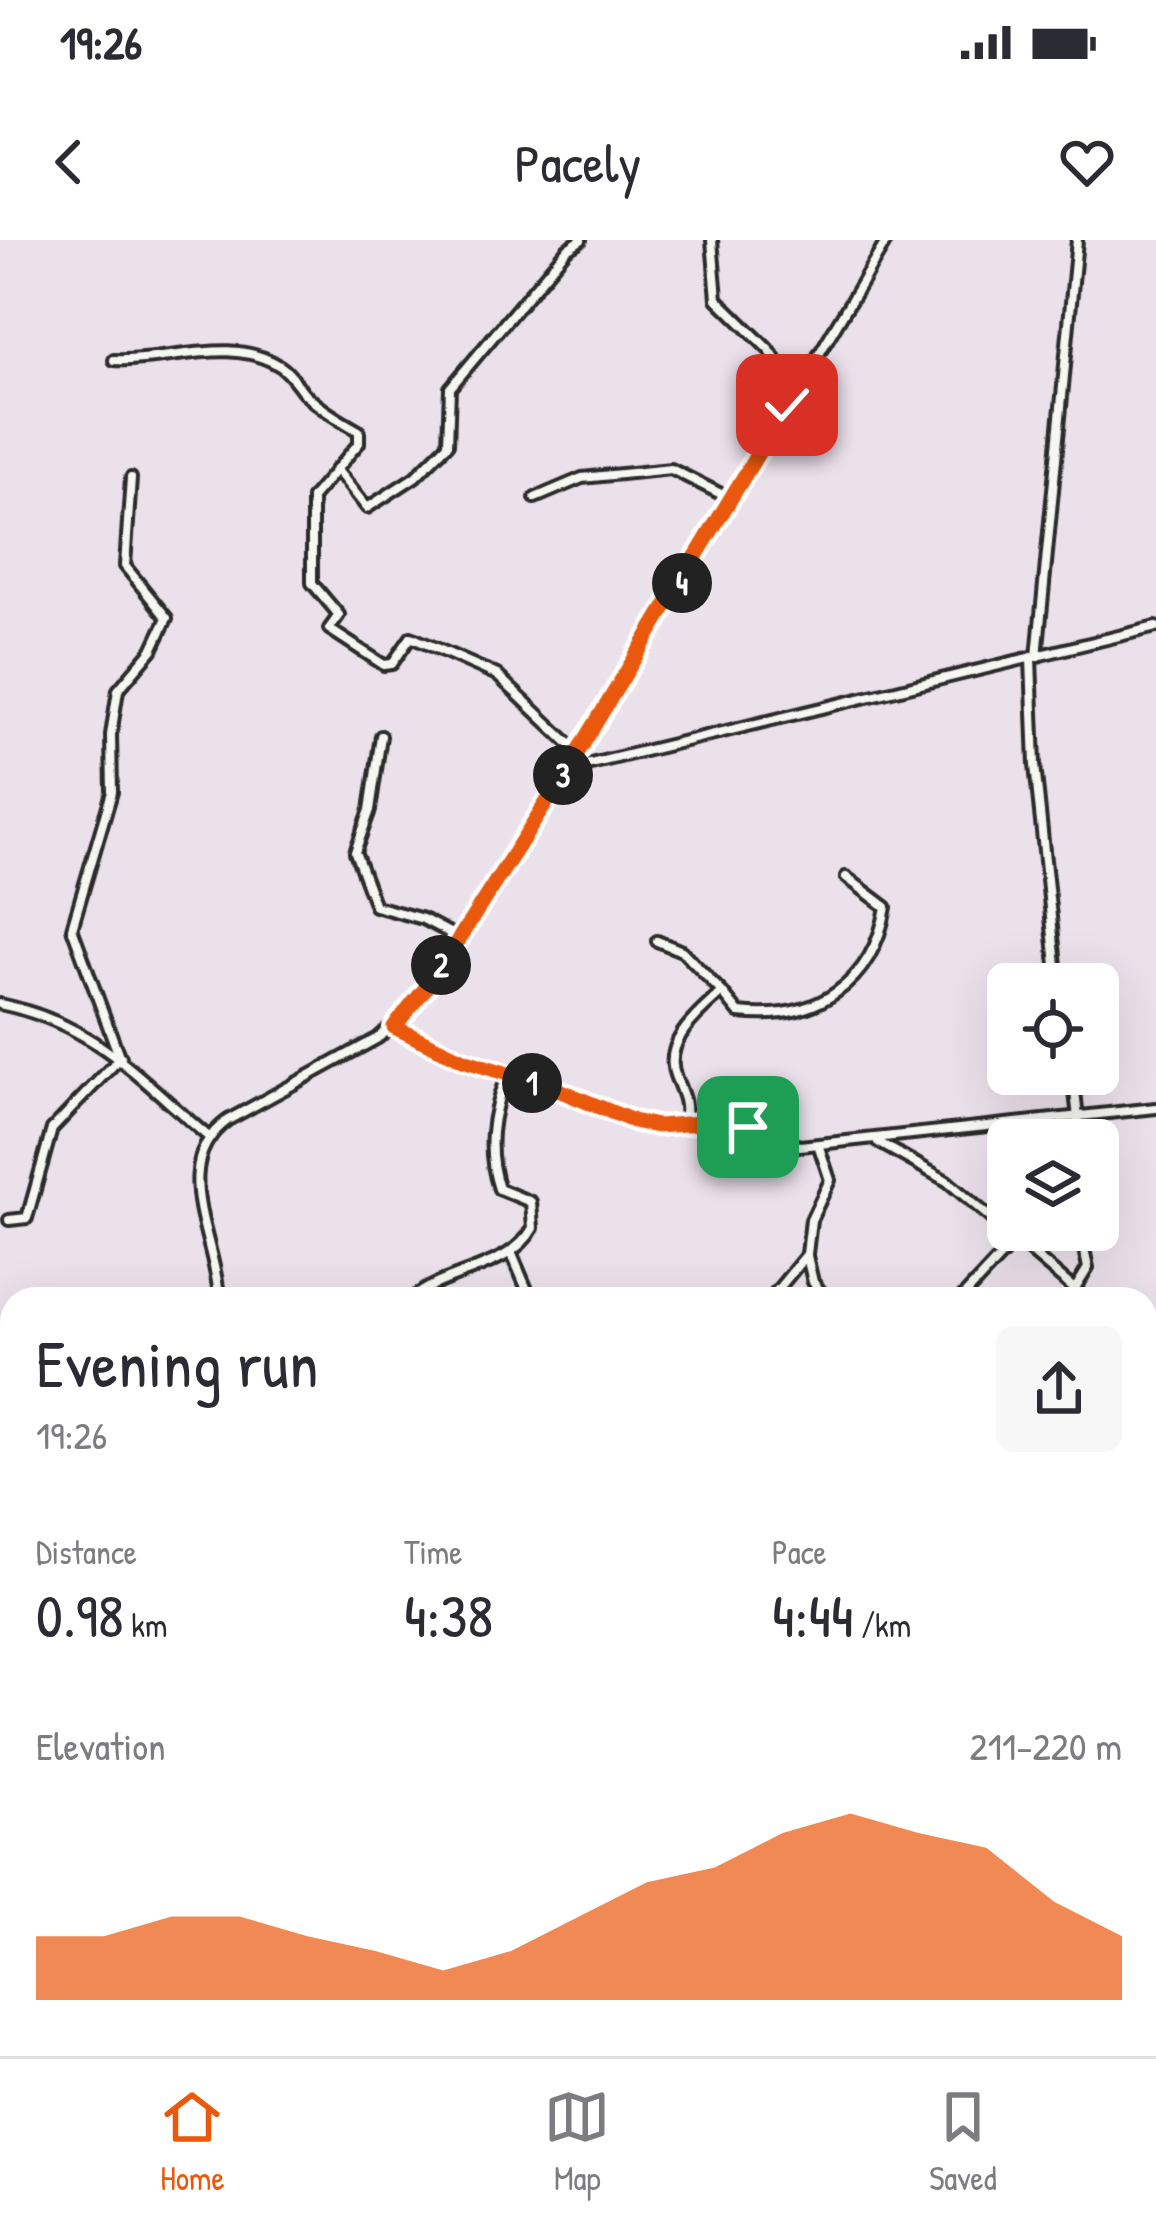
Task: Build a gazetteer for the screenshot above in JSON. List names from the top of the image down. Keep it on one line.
{"page":{"status":"19:26","header":"Pacely","pins":["4","3","2","1"],"heading":["Evening run","19:26"],"stats":[["Distance","0.98 km"],["Time","4:38"],["Pace","4:44 /km"]],"chart":["Elevation","211–220 m"],"tabs":["Home","Map","Saved"]}}
